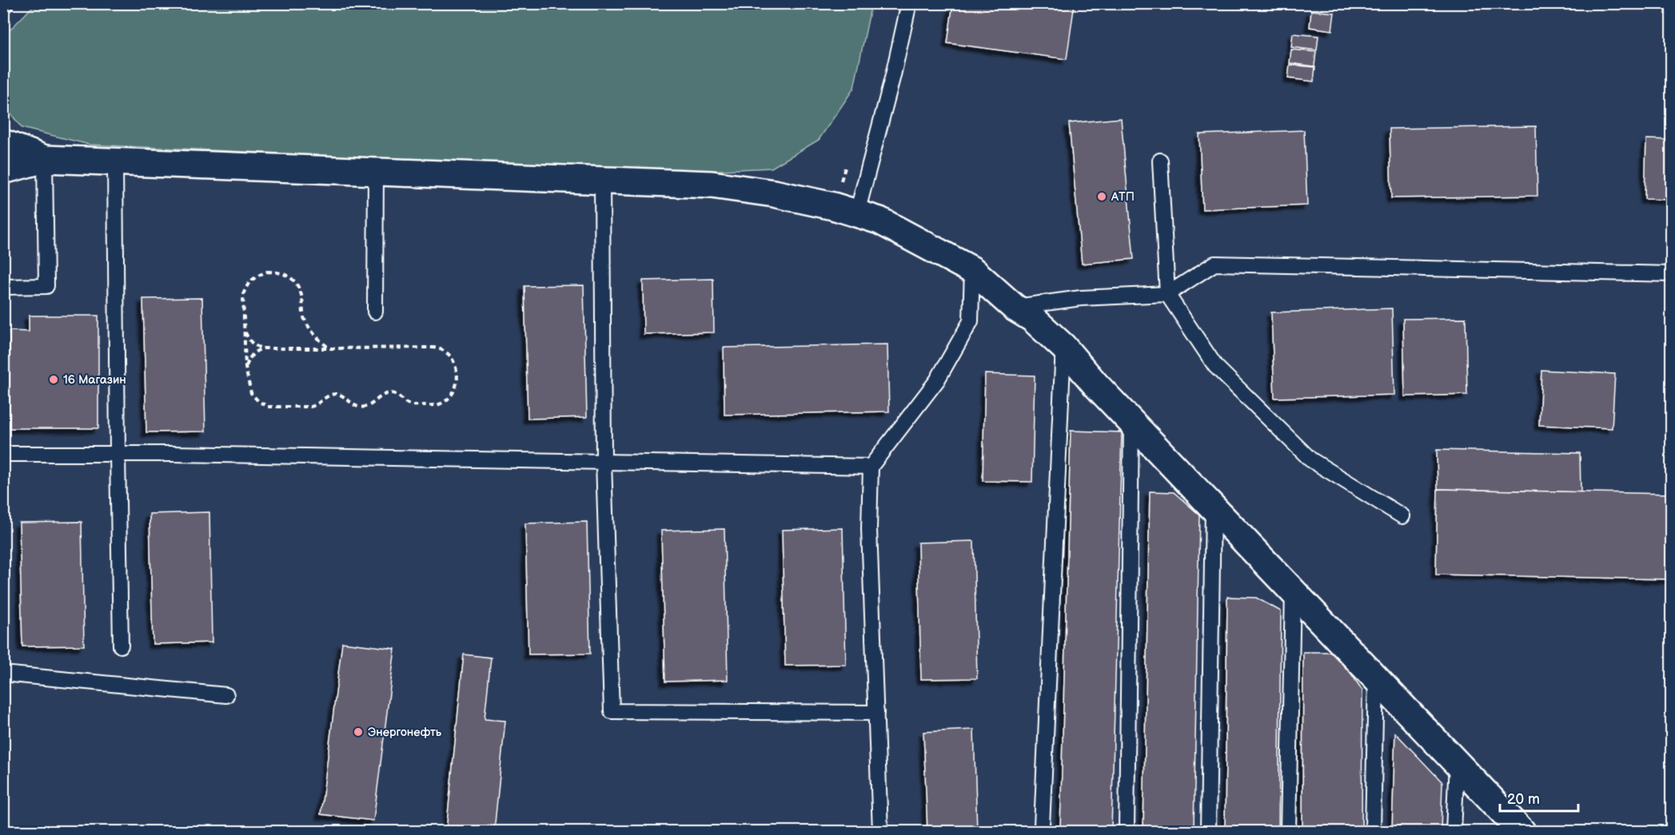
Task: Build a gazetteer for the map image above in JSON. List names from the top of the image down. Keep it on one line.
{"places":["АТП","16 Магазин","Энергонефть"],"scale_bar":"20 m"}
